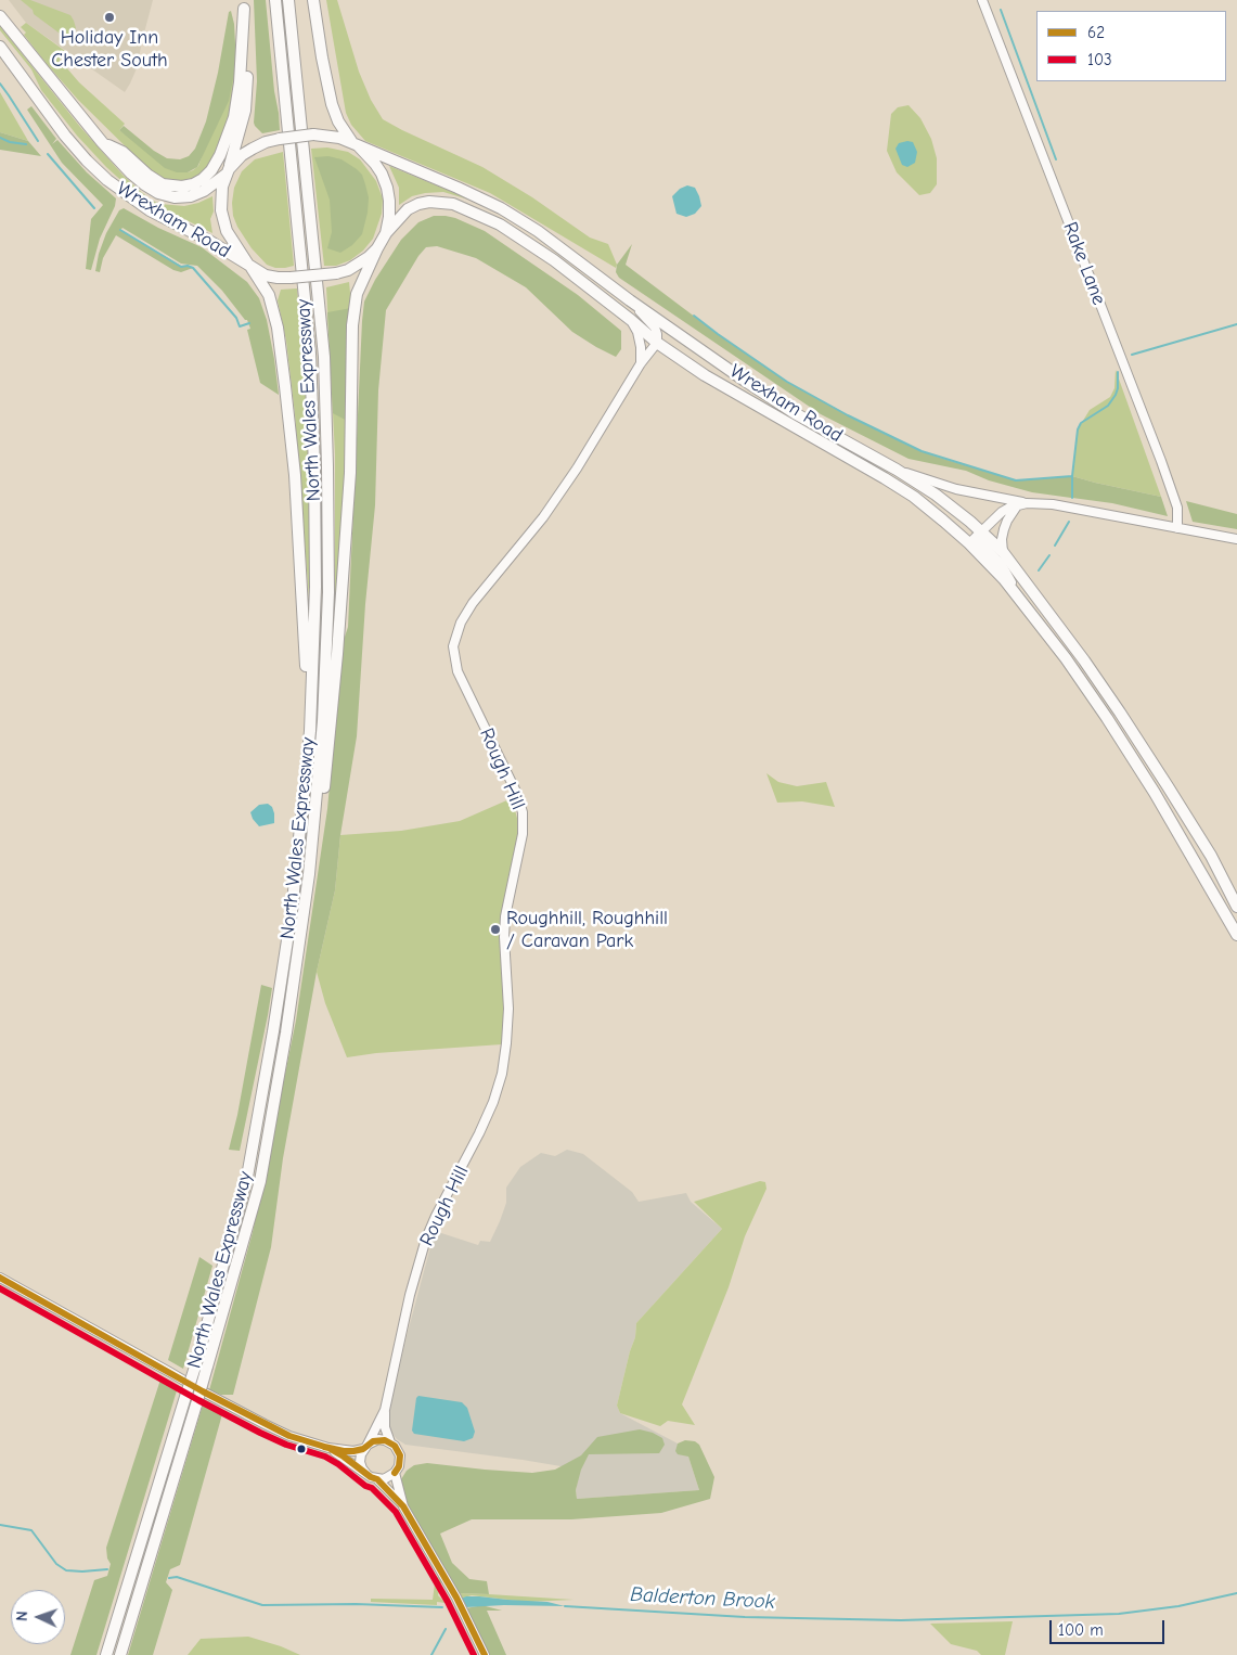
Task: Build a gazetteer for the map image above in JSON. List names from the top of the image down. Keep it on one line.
{"streets":{"highway":["Wrexham Road","North Wales Expressway"],"street":["Rake Lane","Rough Hill"]},"crossings":[["Wrexham Road","Rough Hill"]],"water":["Balderton Brook"],"places":["Holiday Inn Chester South","Roughhill, Roughhill / Caravan Park"],"lines":["transit line 62","transit line 103"],"legend":["62","103"],"scale_bar":"100 m","north":"left"}
